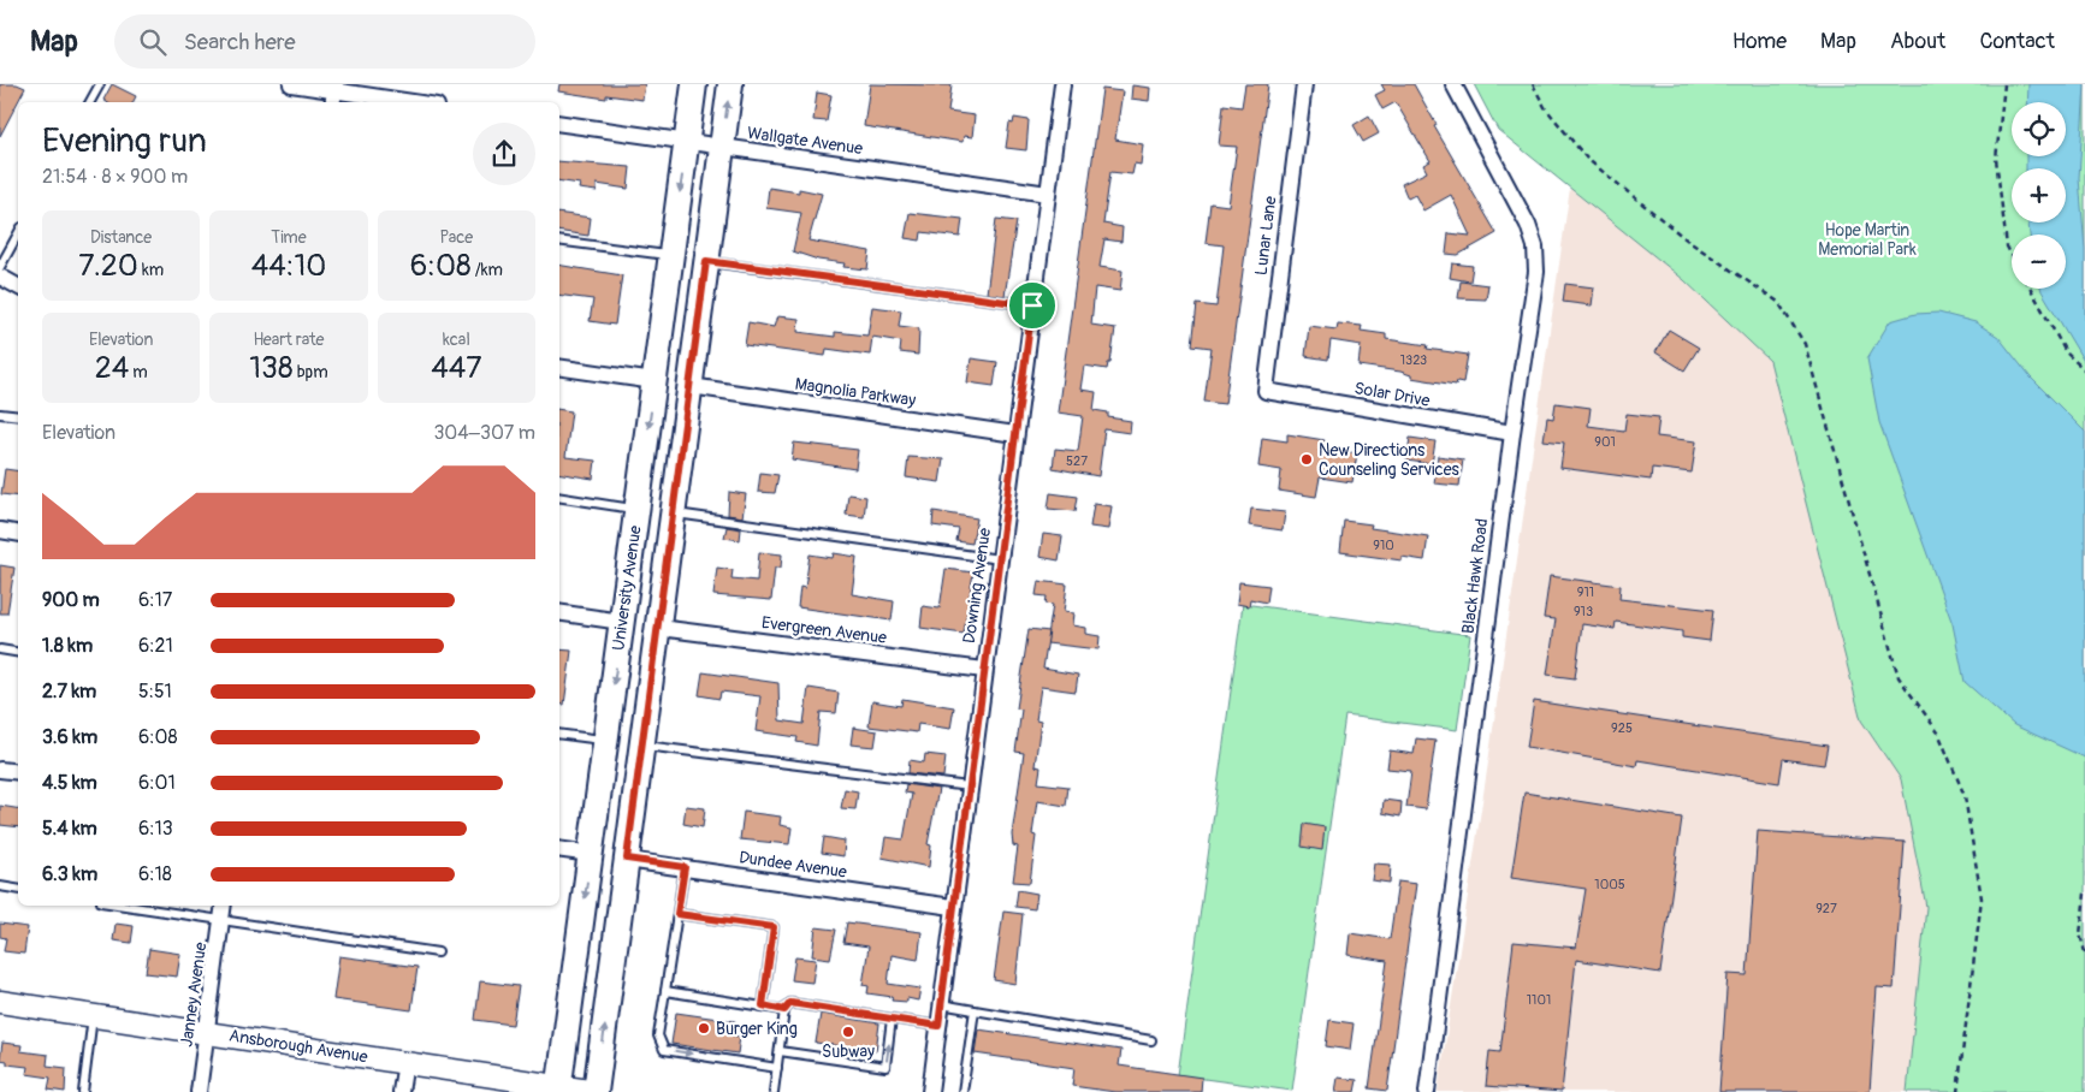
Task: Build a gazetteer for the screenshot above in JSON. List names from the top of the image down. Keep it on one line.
{"streets":{"main road":["University Avenue","Ansborough Avenue"],"street":["Wallgate Avenue","Lunar Lane","Magnolia Parkway","Solar Drive","Black Hawk Road","Downing Avenue","Evergreen Avenue","Dundee Avenue","Janney Avenue"]},"crossings":[["Wallgate Avenue","Downing Avenue"],["Wallgate Avenue","University Avenue"],["Lunar Lane","Solar Drive"],["Magnolia Parkway","Downing Avenue"],["Solar Drive","Black Hawk Road"],["Downing Avenue","Evergreen Avenue"],["Downing Avenue","Dundee Avenue"],["University Avenue","Ansborough Avenue"],["Janney Avenue","Ansborough Avenue"]],"parks":["Hope Martin Memorial Park"],"places":["New Directions Counseling Services","Burger King","Subway"],"house_numbers":["1323","901","527","910","911","913","925","1005","927","1101"],"page":{"header":"Map","search":"Search here","nav":["Home","Map","About","Contact"],"map_buttons":["+","−"],"heading":["Evening run","21:54 · 8 × 900 m"],"stats":[["Distance","7.20 km"],["Time","44:10"],["Pace","6:08 /km"],["Elevation","24 m"],["Heart rate","138 bpm"],["kcal","447"]],"chart":["Elevation","304–307 m"],"list":[{"name":"900 m","note":"6:17"},{"name":"1.8 km","note":"6:21"},{"name":"2.7 km","note":"5:51"},{"name":"3.6 km","note":"6:08"},{"name":"4.5 km","note":"6:01"},{"name":"5.4 km","note":"6:13"},{"name":"6.3 km","note":"6:18"}]}}
